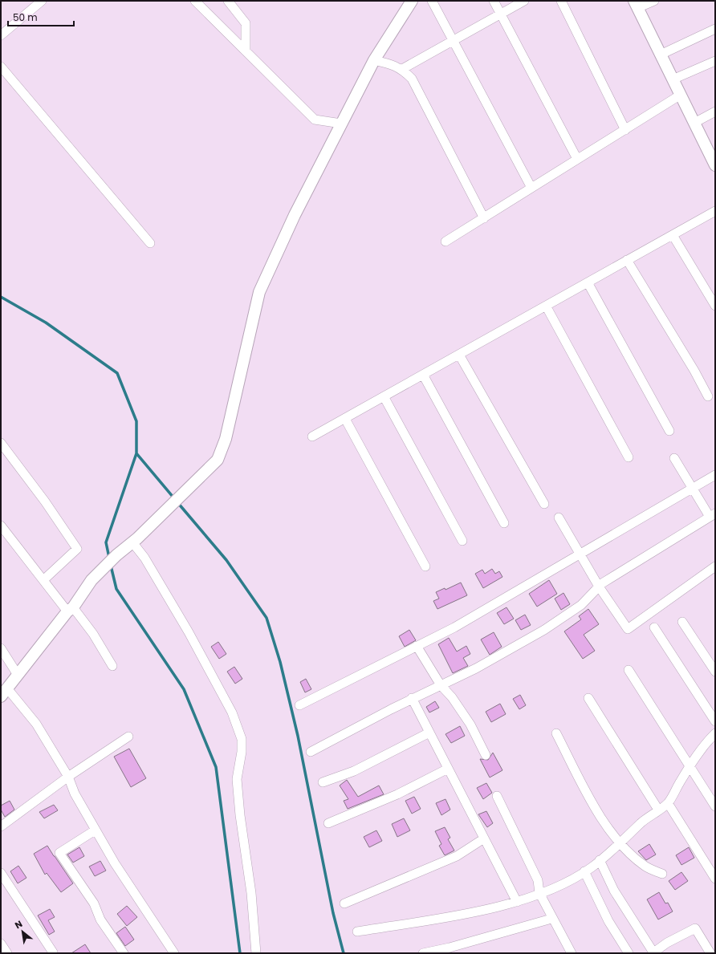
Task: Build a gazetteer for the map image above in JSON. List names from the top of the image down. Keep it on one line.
{"scale_bar":"50 m","north":"top left"}
